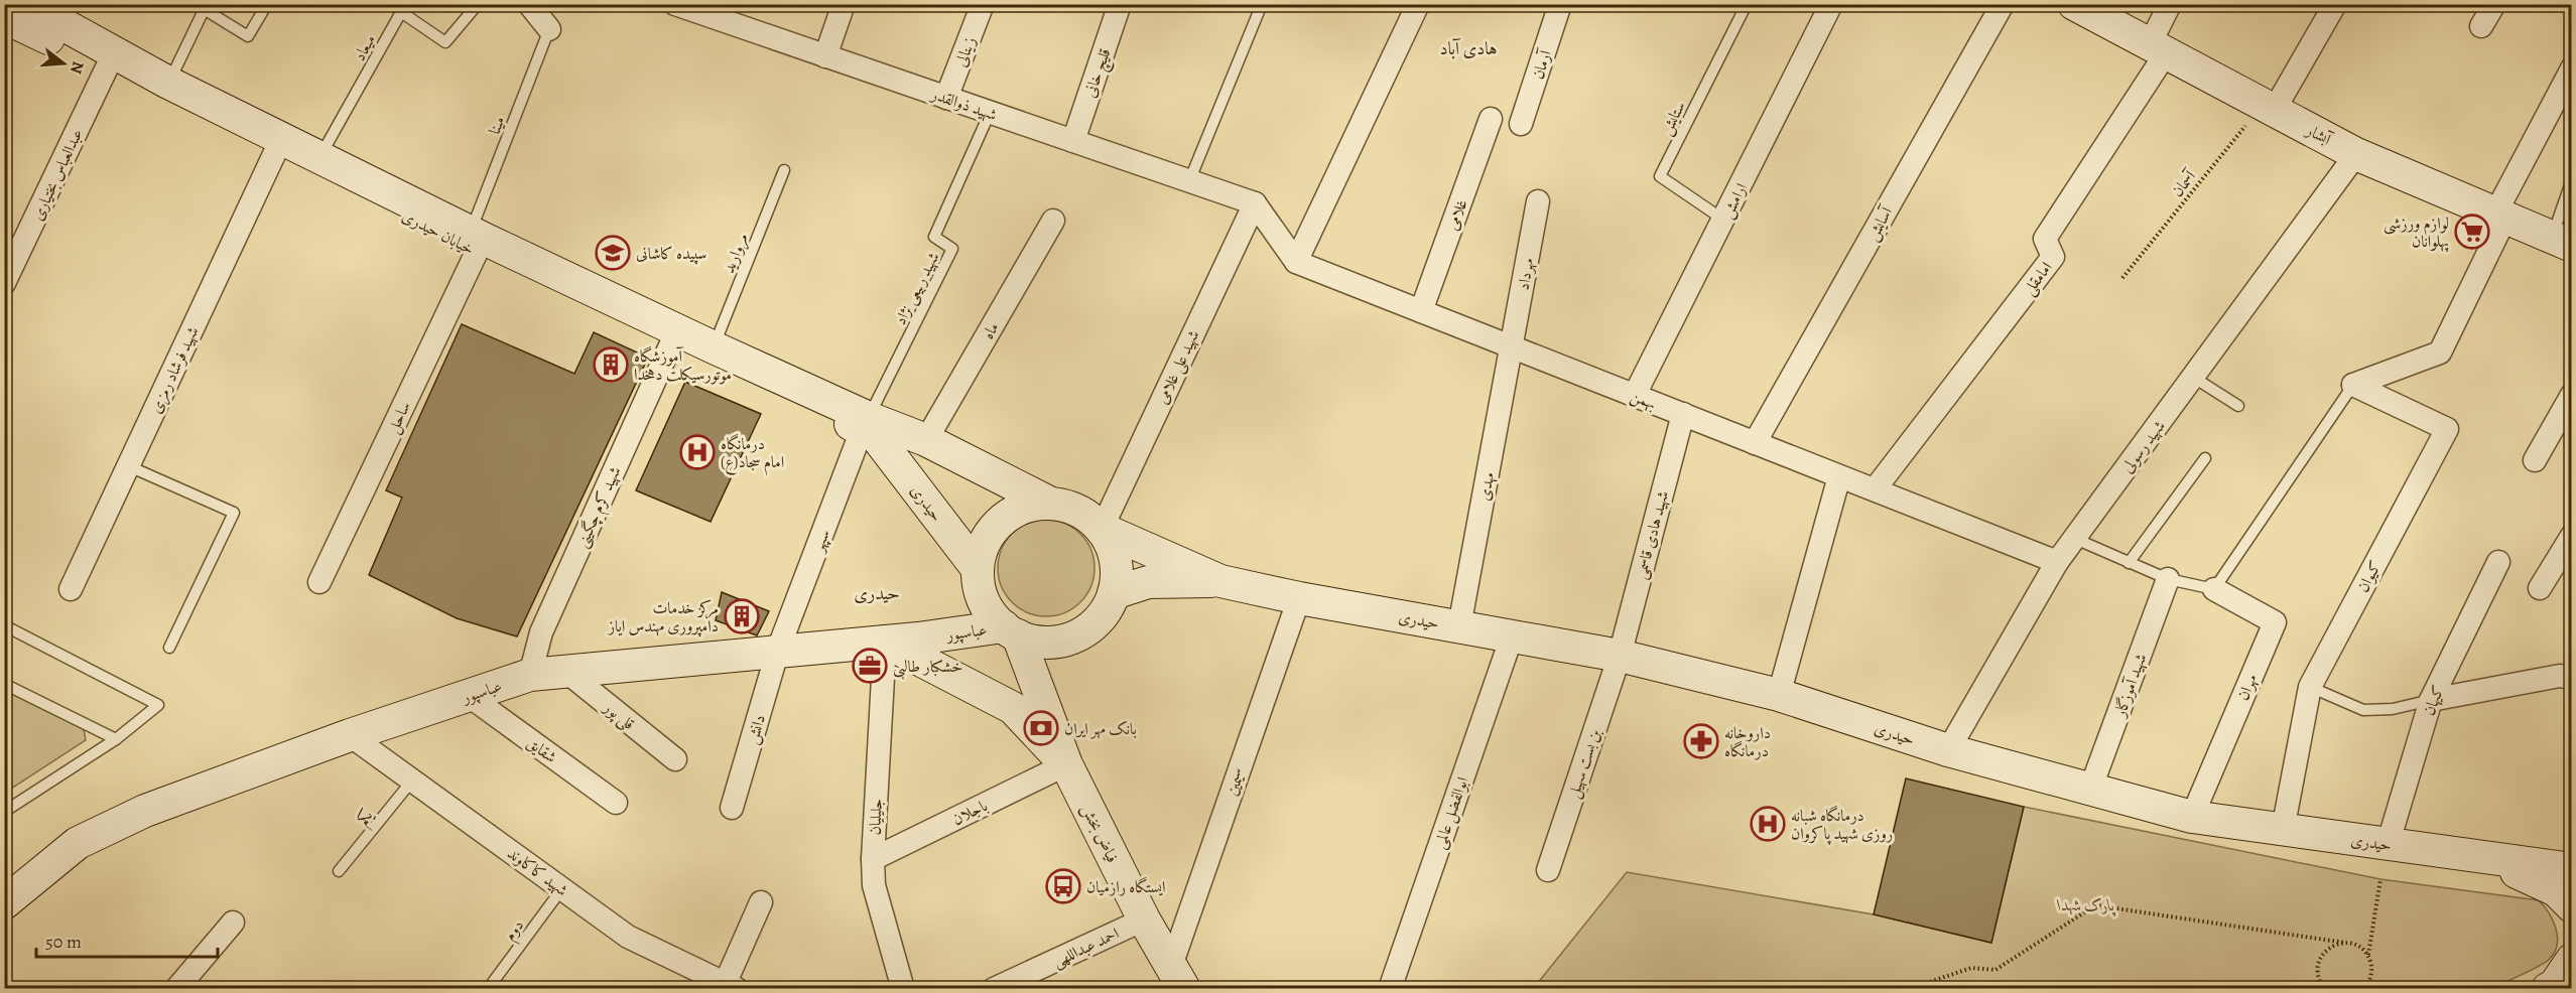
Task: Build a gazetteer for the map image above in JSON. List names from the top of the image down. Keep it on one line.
{"streets":{"street":["زینالی","آرمان","قلیچ خانی","شهید ذوالقدر","آبشار","عبدالعباس بختیاری","ارامش","غلامی","آسایش","خیابان حیدری","مهرداد","امامقلی","ماه","شهید علی غلامی","شهید فرشاد رمزی","بهمن","ساحل","شهید رسولی","مهدی","حیدری","شهید کرم چگینی","شهید هادی قاسمی","سپهر","کیوان","عباسپور","شهید آموزگار","مهران","کیهان","قلی پور","دانش","شقایق","بن بست سهیل","سیمین","باجلان","ابوالفضل عالمی","جلیلیان","فیاض بخش","شهید کاکاوند","احمد عبداللهی"],"lane":["میعاد","ستایش","مینا","مروارید","شهید ربیعی نژاد","یکم","دوم"],"path":["آسمان"]},"crossings":[["میعاد","خیابان حیدری"],["زینالی","شهید ذوالقدر"],["قلیچ خانی","شهید ذوالقدر"],["شهید ذوالقدر","شهید ربیعی نژاد"],["شهید ذوالقدر","شهید علی غلامی"],["ستایش","ارامش"],["مینا","خیابان حیدری"],["مینا","ساحل"],["آبشار","آسمان"],["آبشار","امامقلی"],["آبشار","شهید رسولی"],["عبدالعباس بختیاری","خیابان حیدری"],["ارامش","بهمن"],["غلامی","بهمن"],["آسایش","بهمن"],["خیابان حیدری","مروارید"],["خیابان حیدری","شهید ربیعی نژاد"],["خیابان حیدری","شهید فرشاد رمزی"],["خیابان حیدری","ساحل"],["خیابان حیدری","حیدری"],["خیابان حیدری","شهید کرم چگینی"],["خیابان حیدری","سپهر"],["مهرداد","بهمن"],["مهرداد","مهدی"],["امامقلی","بهمن"],["شهید ربیعی نژاد","حیدری"],["شهید ربیعی نژاد","سپهر"],["شهید علی غلامی","حیدری"],["شهید علی غلامی","عباسپور"],["شهید علی غلامی","فیاض بخش"],["بهمن","شهید رسولی"],["بهمن","مهدی"],["بهمن","شهید هادی قاسمی"],["شهید رسولی","حیدری"],["مهدی","حیدری"],["حیدری","شهید هادی قاسمی"],["حیدری","سپهر"],["حیدری","کیوان"],["حیدری","عباسپور"],["حیدری","شهید آموزگار"],["حیدری","مهران"],["حیدری","کیهان"],["حیدری","بن بست سهیل"],["حیدری","سیمین"],["حیدری","ابوالفضل عالمی"],["حیدری","فیاض بخش"],["شهید کرم چگینی","عباسپور"],["شهید هادی قاسمی","بن بست سهیل"],["سپهر","عباسپور"],["سپهر","دانش"],["عباسپور","قلی پور"],["عباسپور","دانش"],["عباسپور","شقایق"],["عباسپور","جلیلیان"],["عباسپور","فیاض بخش"],["عباسپور","شهید کاکاوند"],["سیمین","فیاض بخش"],["باجلان","جلیلیان"],["باجلان","فیاض بخش"],["یکم","شهید کاکاوند"],["فیاض بخش","احمد عبداللهی"],["شهید کاکاوند","دوم"]],"districts":["هادی آباد","حیدری"],"parks":["پارک شهدا"],"places":{"supermarket":["لوازم ورزشی پهلوانان"],"school or university":["سپیده کاشانی"],"building":["آموزشگاه موتورسیکلت دهخدا","مرکز خدمات دامپروری مهندس ایاز"],"hospital":["درمانگاه امام سجاد(ع)","درمانگاه شبانه روزی شهید پاکروان"],"office":["خشکبار طالبی"],"bank":["بانک مهر ایران"],"pharmacy":["داروخانه درمانگاه"],"bus stop":["ایستگاه رازمیان"]},"scale_bar":"50 m","north":"right"}
